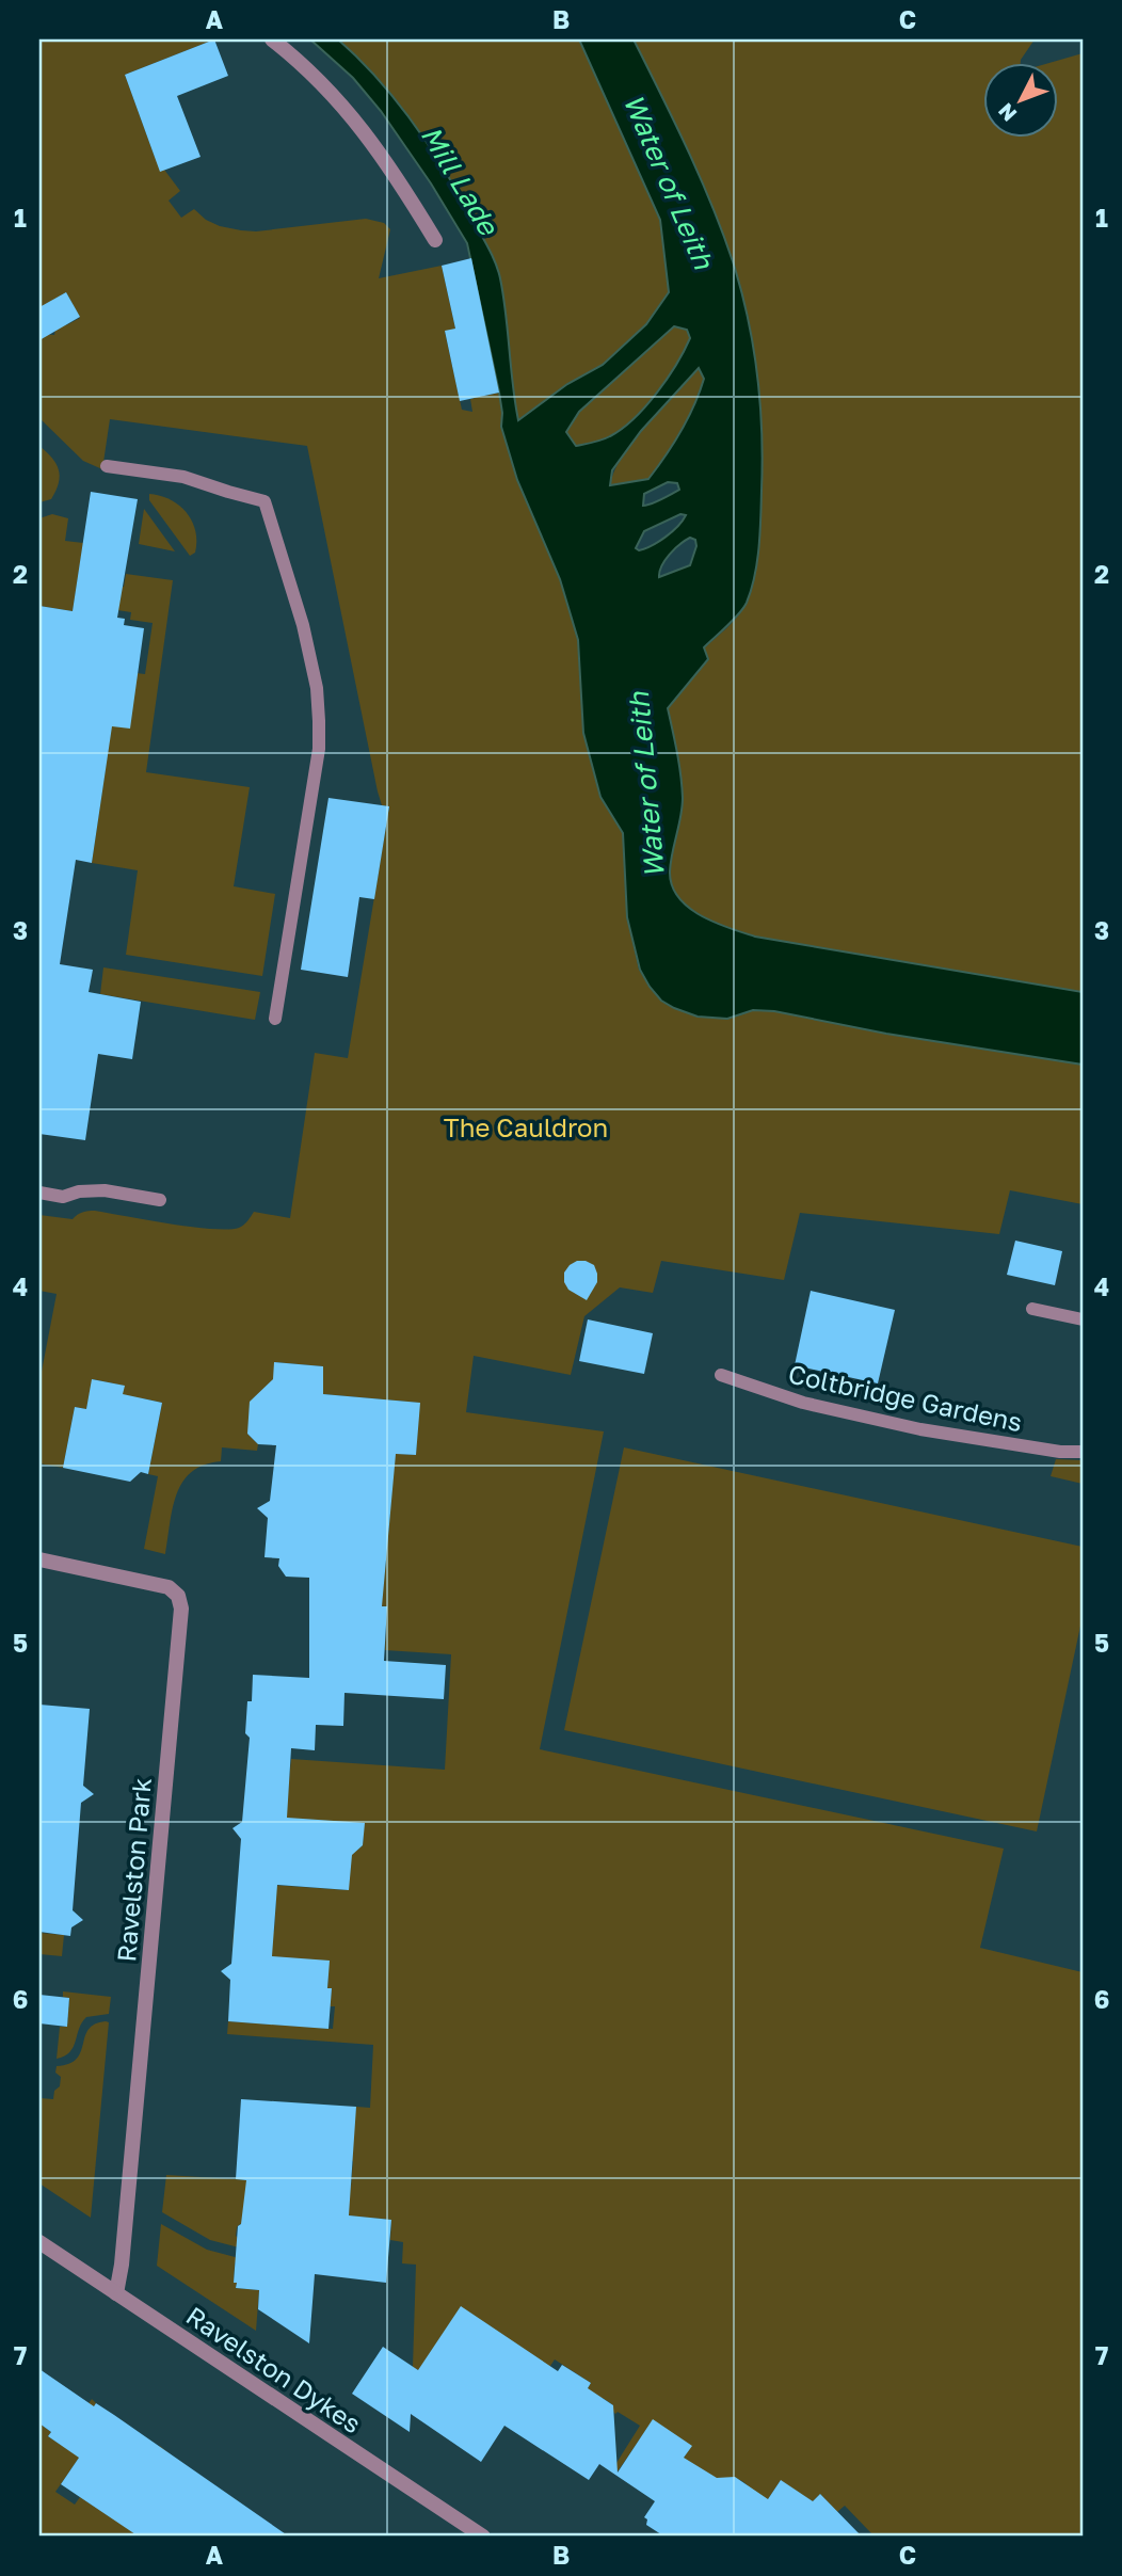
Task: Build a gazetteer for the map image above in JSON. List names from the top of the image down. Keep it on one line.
{"streets":{"street":["Ravelston Park","Ravelston Dykes"],"lane":["Coltbridge Gardens"]},"crossings":[["Ravelston Park","Ravelston Dykes"]],"water":["Mill Lade","Water of Leith"],"parks":["The Cauldron"],"north":"bottom left","grid":{"columns":["A","B","C"],"rows":["1","2","3","4","5","6","7"]}}
